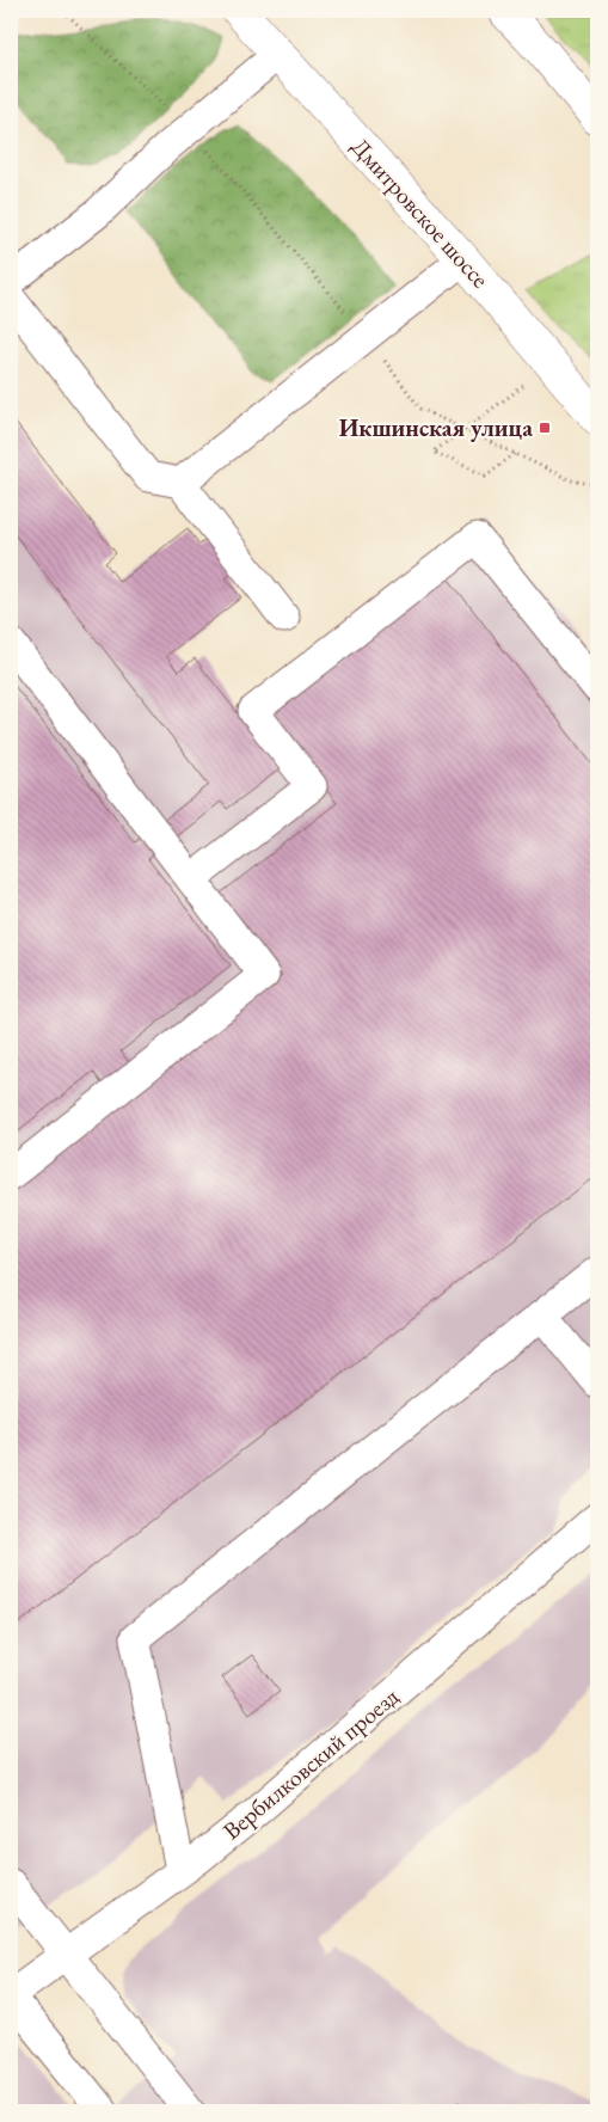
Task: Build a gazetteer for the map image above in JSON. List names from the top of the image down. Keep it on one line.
{"streets":{"main road":["Дмитровское шоссе"],"street":["Вербилковский проезд"]},"places":{"transit":["Икшинская улица"]}}
